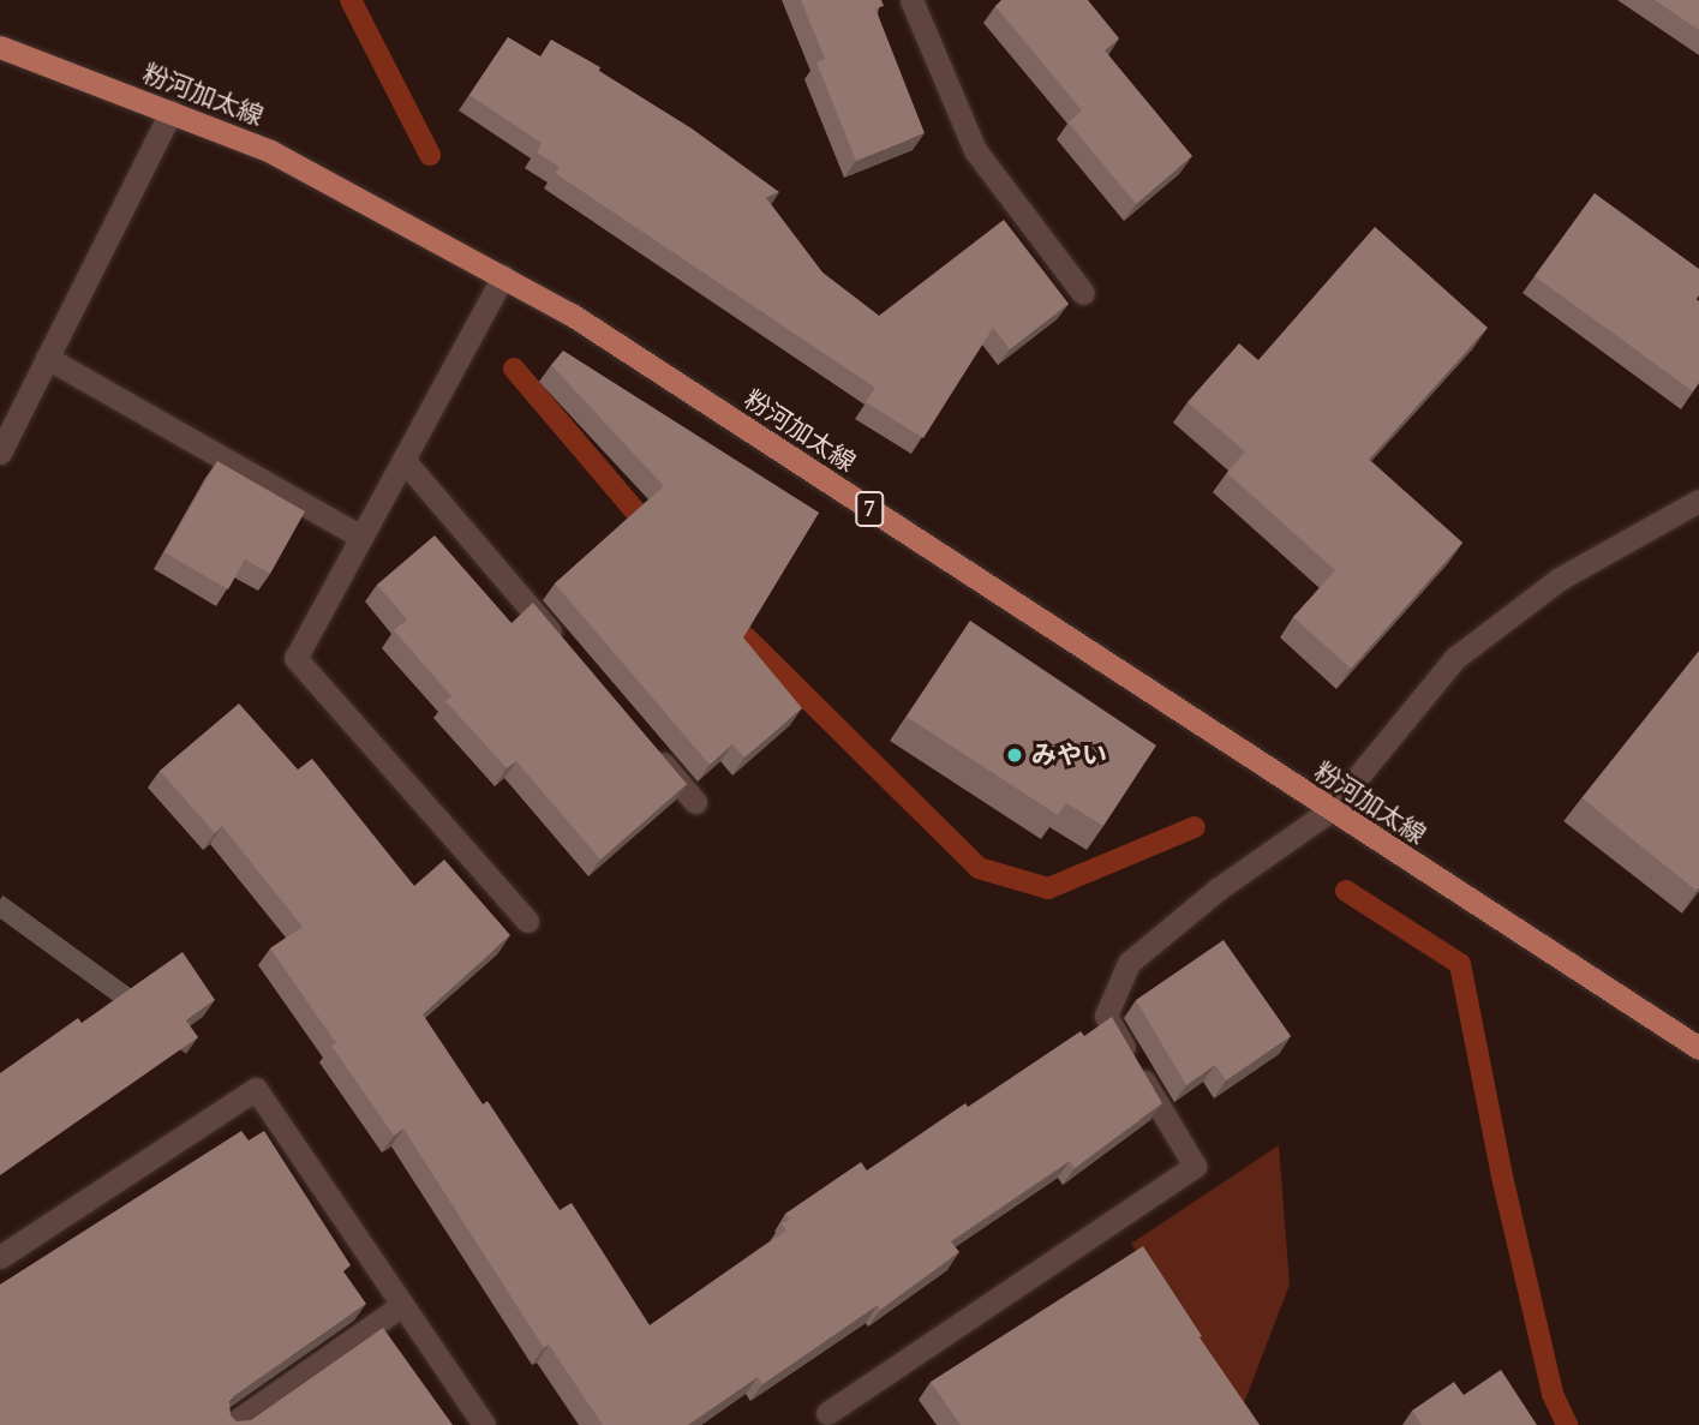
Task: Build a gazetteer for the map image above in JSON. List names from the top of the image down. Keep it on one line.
{"streets":{"main road":["粉河加太線","7"]},"places":["みやい"]}
